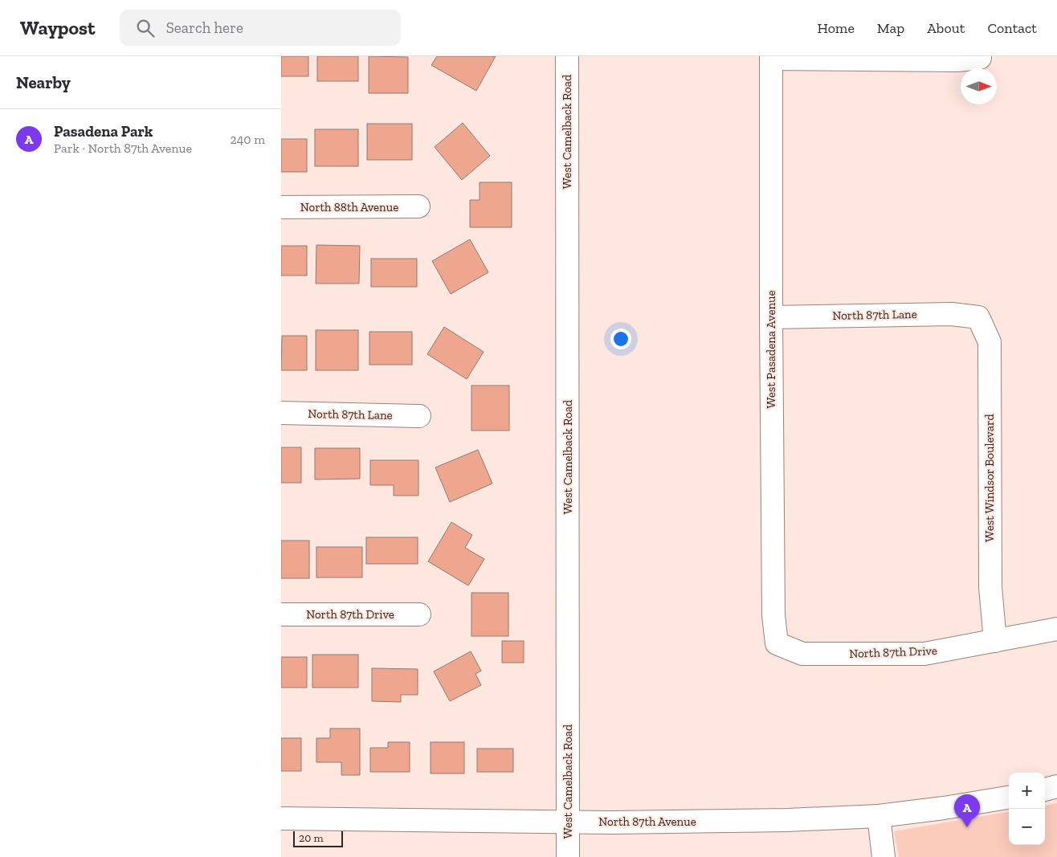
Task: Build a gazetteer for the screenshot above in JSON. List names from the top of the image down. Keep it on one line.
{"streets":{"street":["West Camelback Road","North 88th Avenue","North 87th Lane","West Pasadena Avenue","West Windsor Boulevard","North 87th Drive","North 87th Avenue"]},"crossings":[["West Camelback Road","North 87th Avenue"],["North 87th Lane","West Pasadena Avenue"],["North 87th Lane","West Windsor Boulevard"],["West Pasadena Avenue","North 87th Drive"],["West Windsor Boulevard","North 87th Drive"]],"scale_bar":"20 m","north":"right","page":{"header":"Waypost","search":"Search here","nav":["Home","Map","About","Contact"],"heading":"Nearby","list":[{"mark":"A","name":"Pasadena Park","note":"Park · North 87th Avenue","value":"240 m"}],"map_buttons":["+","−"],"pins":"A","scale":"20 m"}}
